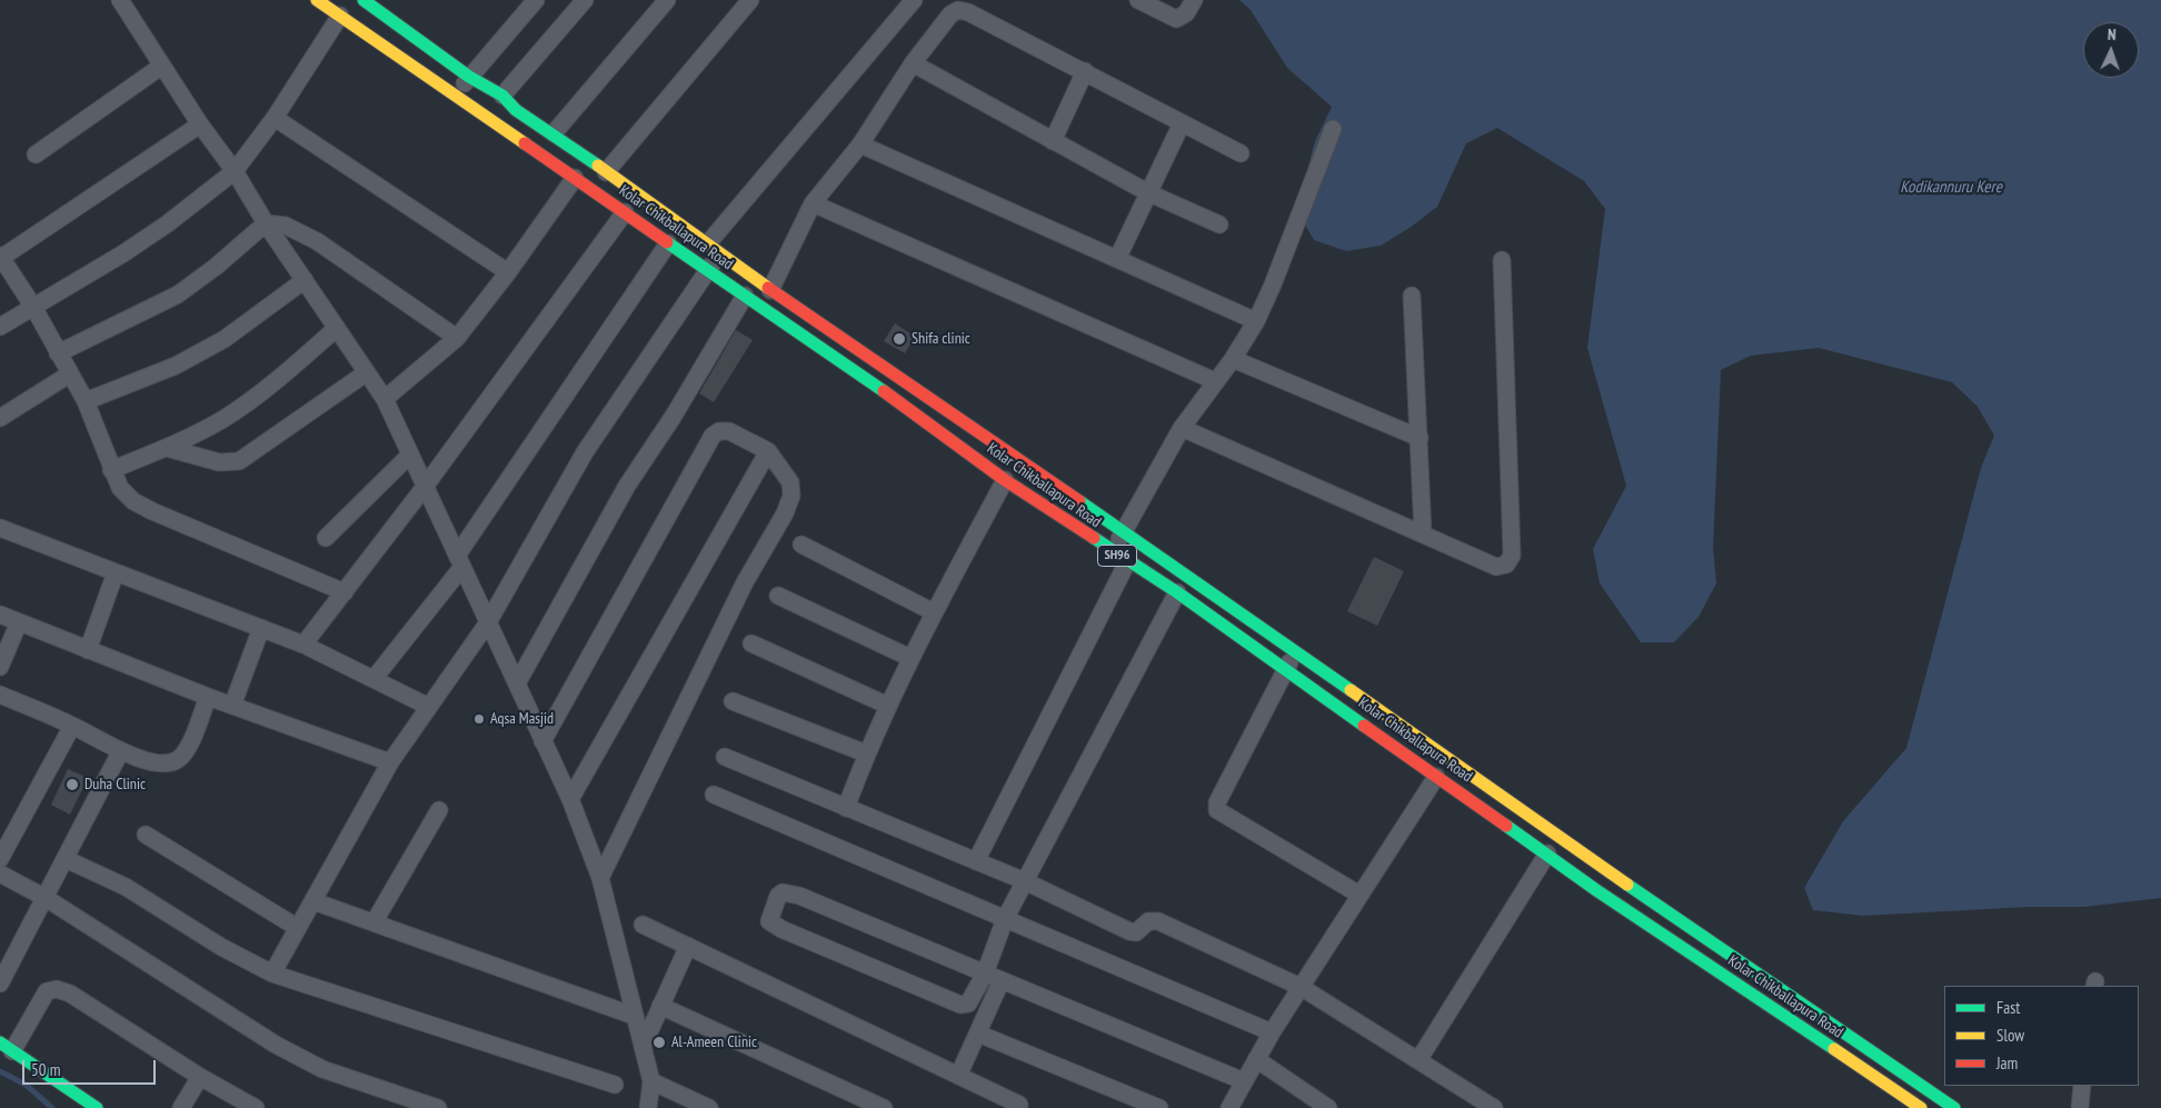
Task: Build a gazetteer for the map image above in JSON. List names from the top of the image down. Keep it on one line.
{"streets":{"main road":["Kolar Chikballapura Road","SH96"]},"water":["Kodikannuru Kere"],"places":["Shifa clinic","Aqsa Masjid","Duha Clinic","Al-Ameen Clinic"],"legend":["Fast","Slow","Jam"],"scale_bar":"50 m","north":"top"}
